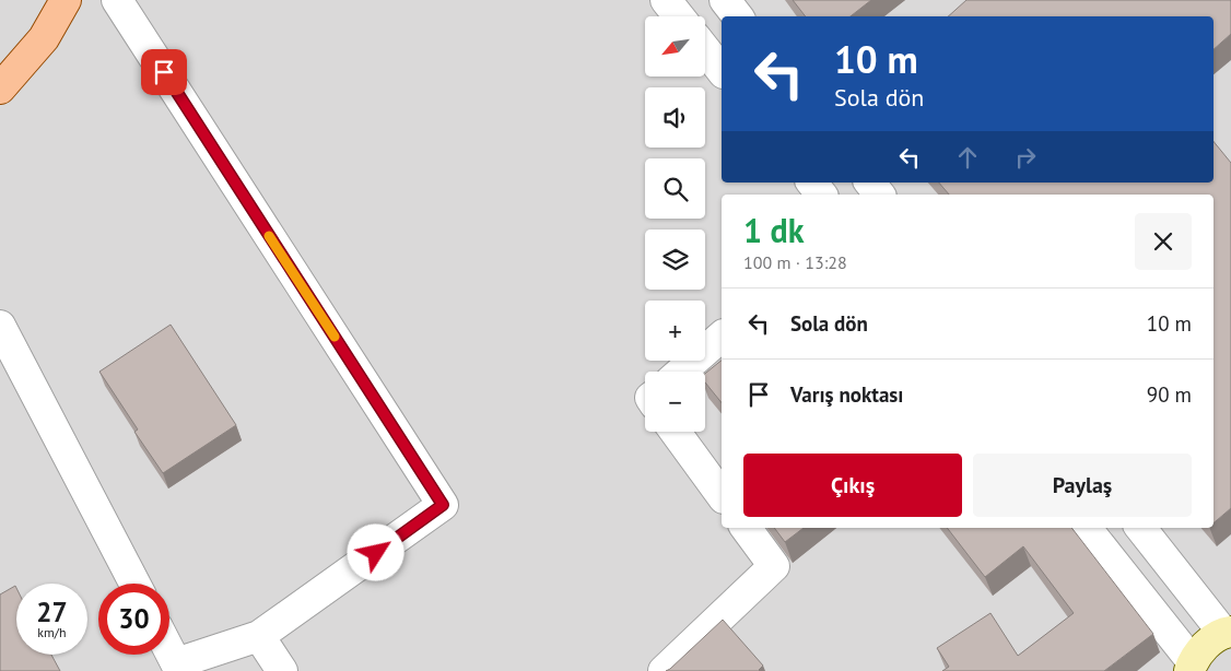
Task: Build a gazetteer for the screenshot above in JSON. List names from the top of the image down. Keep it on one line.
{"north":"bottom left","page":{"map_buttons":["+","−"],"turn":["10 m","Sola dön"],"heading":["1 dk","100 m · 13:28"],"list":[{"name":"Sola dön","value":"10 m"},{"name":"Varış noktası","value":"90 m"}],"buttons":["Çıkış","Paylaş"],"speed":"27 km/h","limit":"30"}}
